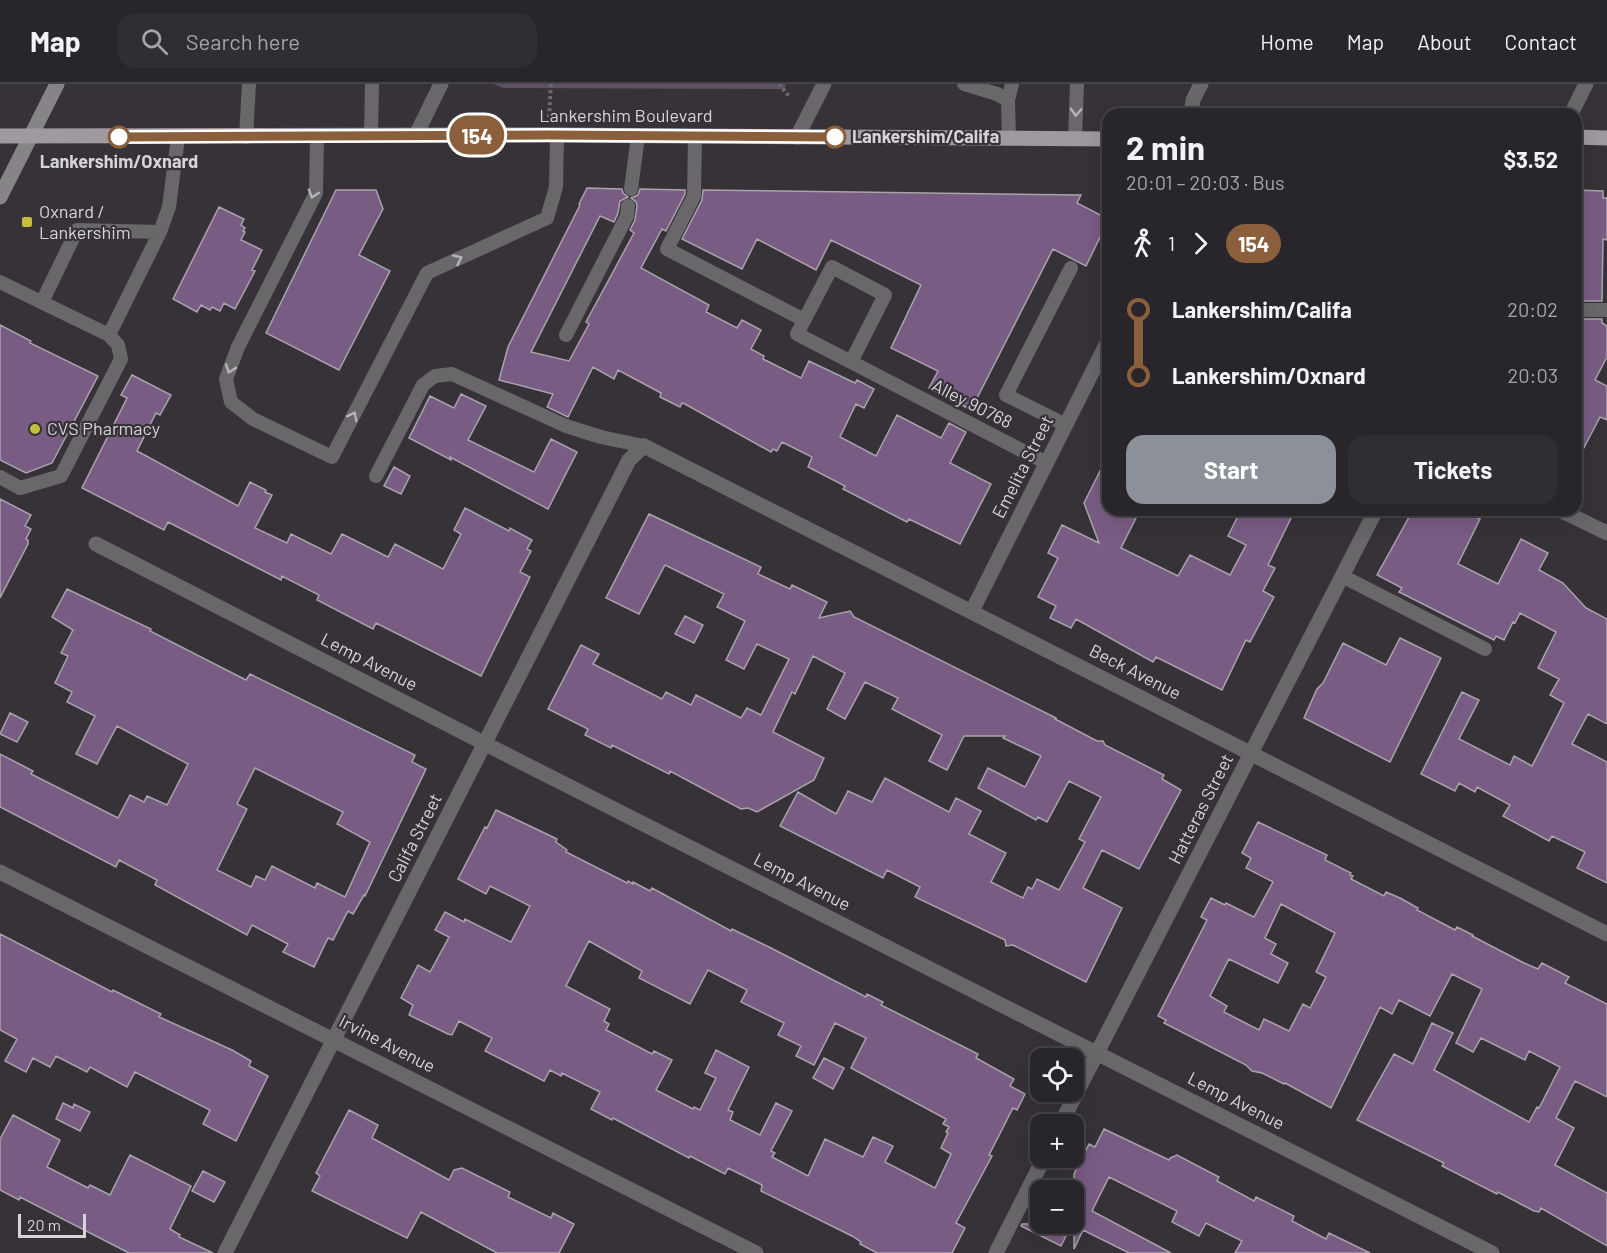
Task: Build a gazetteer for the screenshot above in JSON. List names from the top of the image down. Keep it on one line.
{"streets":{"main road":["Lankershim Boulevard"],"street":["Emelita Street","Lemp Avenue","Beck Avenue","Hatteras Street","Califa Street","Irvine Avenue"],"lane":["Alley 90768"]},"crossings":[["Alley 90768","Emelita Street"],["Emelita Street","Beck Avenue"],["Lemp Avenue","Hatteras Street"],["Lemp Avenue","Califa Street"],["Beck Avenue","Hatteras Street"],["Beck Avenue","Califa Street"],["Califa Street","Irvine Avenue"]],"places":{"other":["Lankershim/Oxnard","Lankershim/Califa","CVS Pharmacy"],"transit":["Oxnard / Lankershim"]},"lines":["bus line 154"],"scale_bar":"20 m","page":{"header":"Map","search":"Search here","nav":["Home","Map","About","Contact"],"on_map":"154","heading":["2 min","20:01 – 20:03 · Bus","$3.52"],"legs":["1","154"],"list":[{"name":"Lankershim/Califa","value":"20:02"},{"name":"Lankershim/Oxnard","value":"20:03"}],"buttons":["Start","Tickets"],"map_buttons":["+","−"],"scale":"20 m"}}
